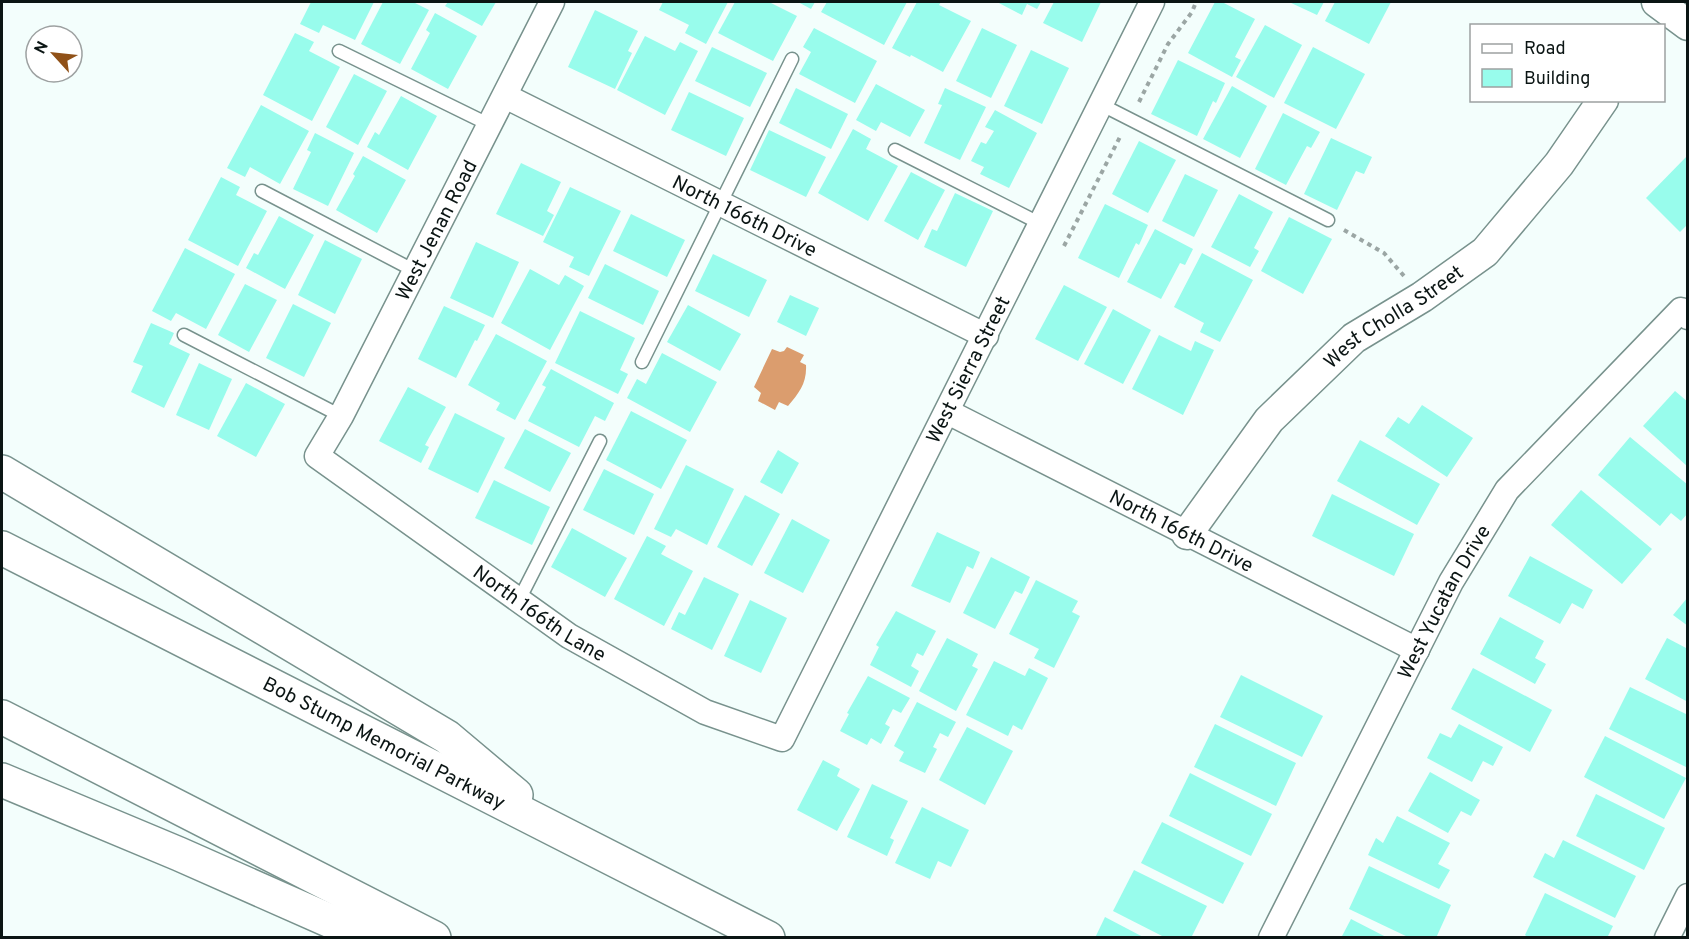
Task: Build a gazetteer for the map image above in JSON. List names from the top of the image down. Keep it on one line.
{"streets":{"highway":["Bob Stump Memorial Parkway"],"street":["North 166th Drive","West Jenan Road","West Cholla Street","West Sierra Street","West Yucatan Drive","North 166th Lane"]},"crossings":[["North 166th Drive","West Jenan Road"],["North 166th Drive","West Cholla Street"],["North 166th Drive","West Sierra Street"],["North 166th Drive","West Yucatan Drive"],["West Jenan Road","North 166th Lane"],["West Sierra Street","North 166th Lane"]],"legend":["Road","Building"],"north":"top left"}
